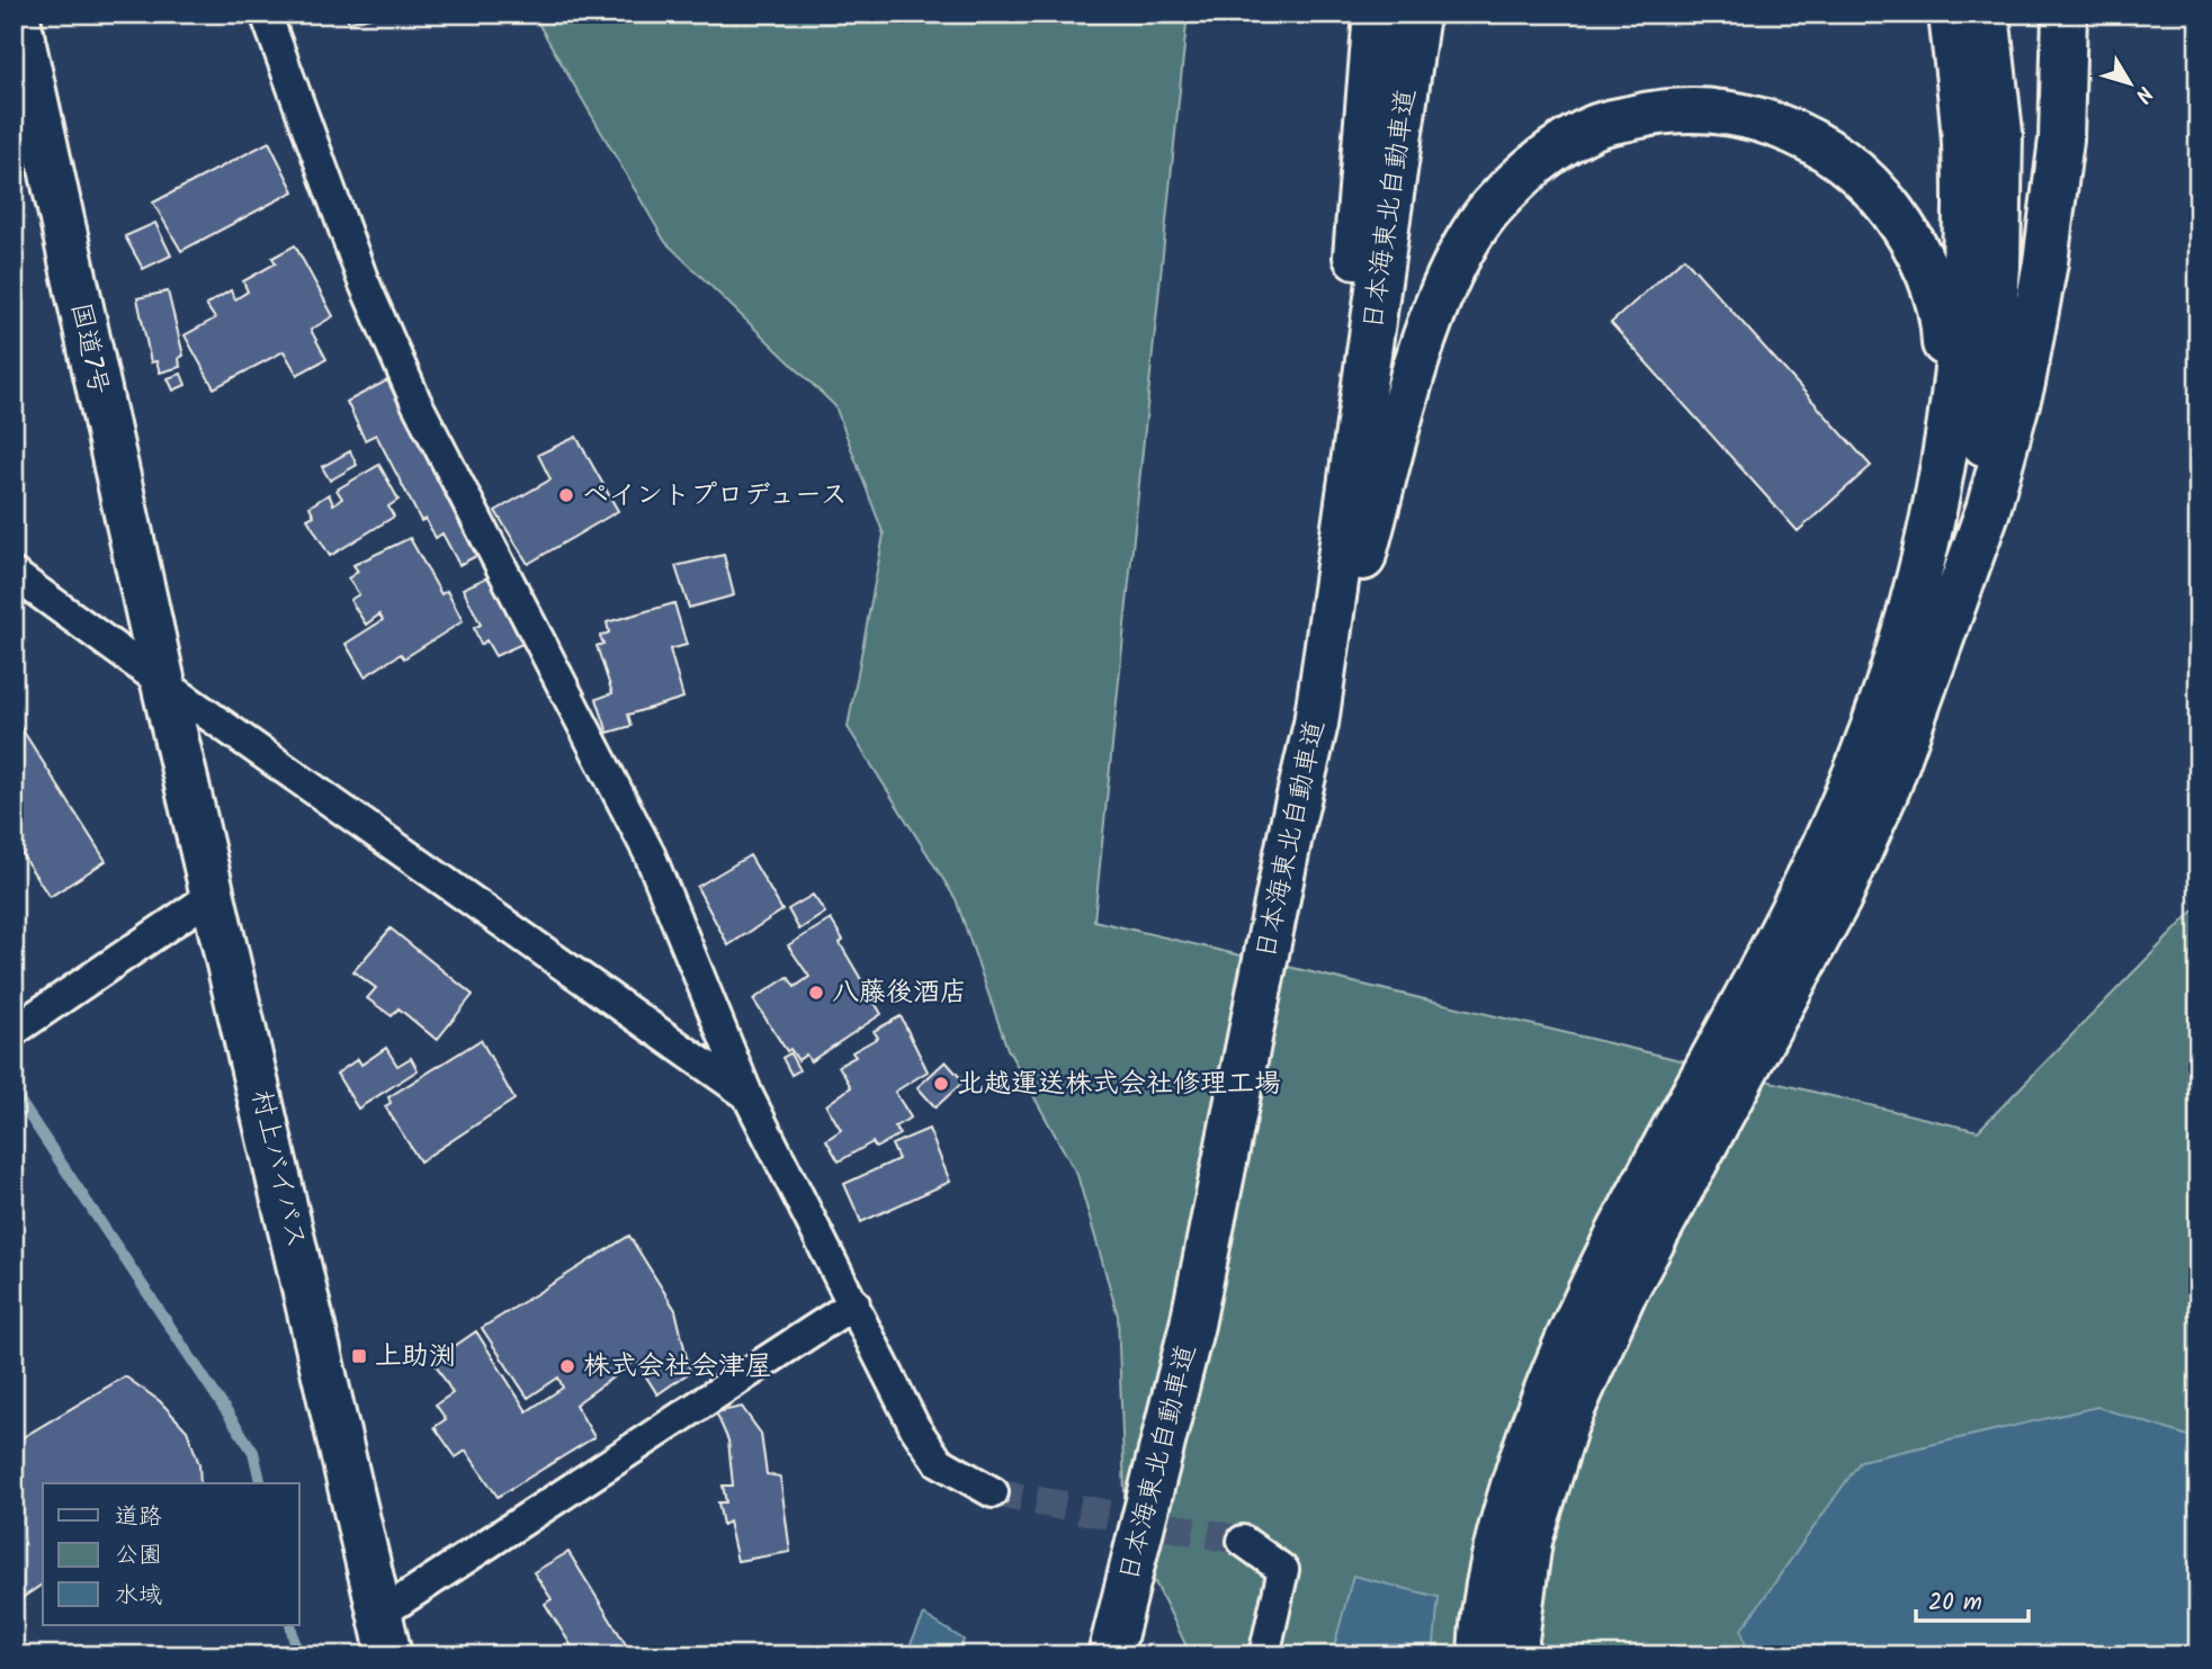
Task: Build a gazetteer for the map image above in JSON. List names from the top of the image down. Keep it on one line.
{"streets":{"highway":["日本海東北自動車道","国道7号","村上バイパス"]},"crossings":[["国道7号","村上バイパス"]],"places":{"other":["ペイントプロデュース","八藤後酒店","北越運送株式会社修理工場","株式会社会津屋"],"transit":["上助渕"]},"legend":["道路","公園","水域"],"scale_bar":"20 m","north":"bottom right"}
